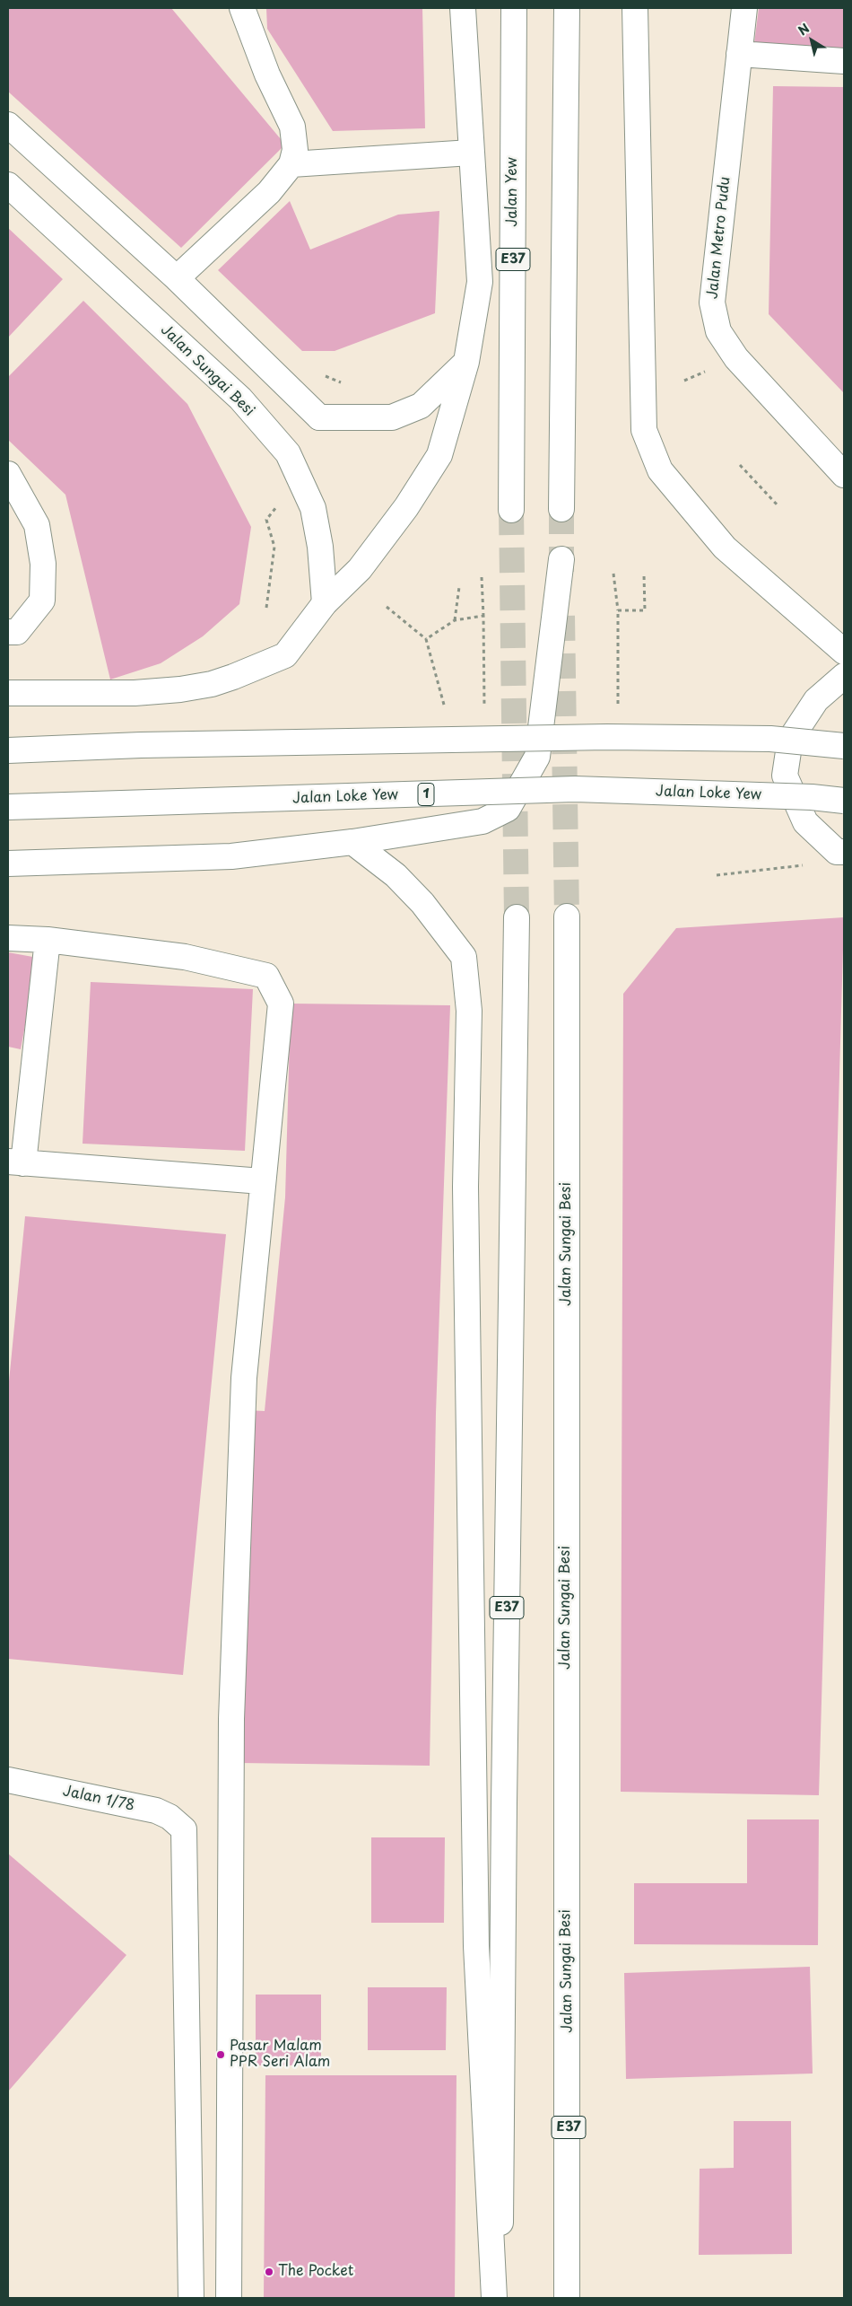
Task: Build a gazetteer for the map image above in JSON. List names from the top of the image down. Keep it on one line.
{"streets":{"main road":["Jalan Yew","Jalan Metro Pudu","E37","Jalan Sungai Besi","Jalan Loke Yew","1","Jalan 1/78"]},"places":["Pasar Malam PPR Seri Alam","The Pocket"],"north":"top left"}
